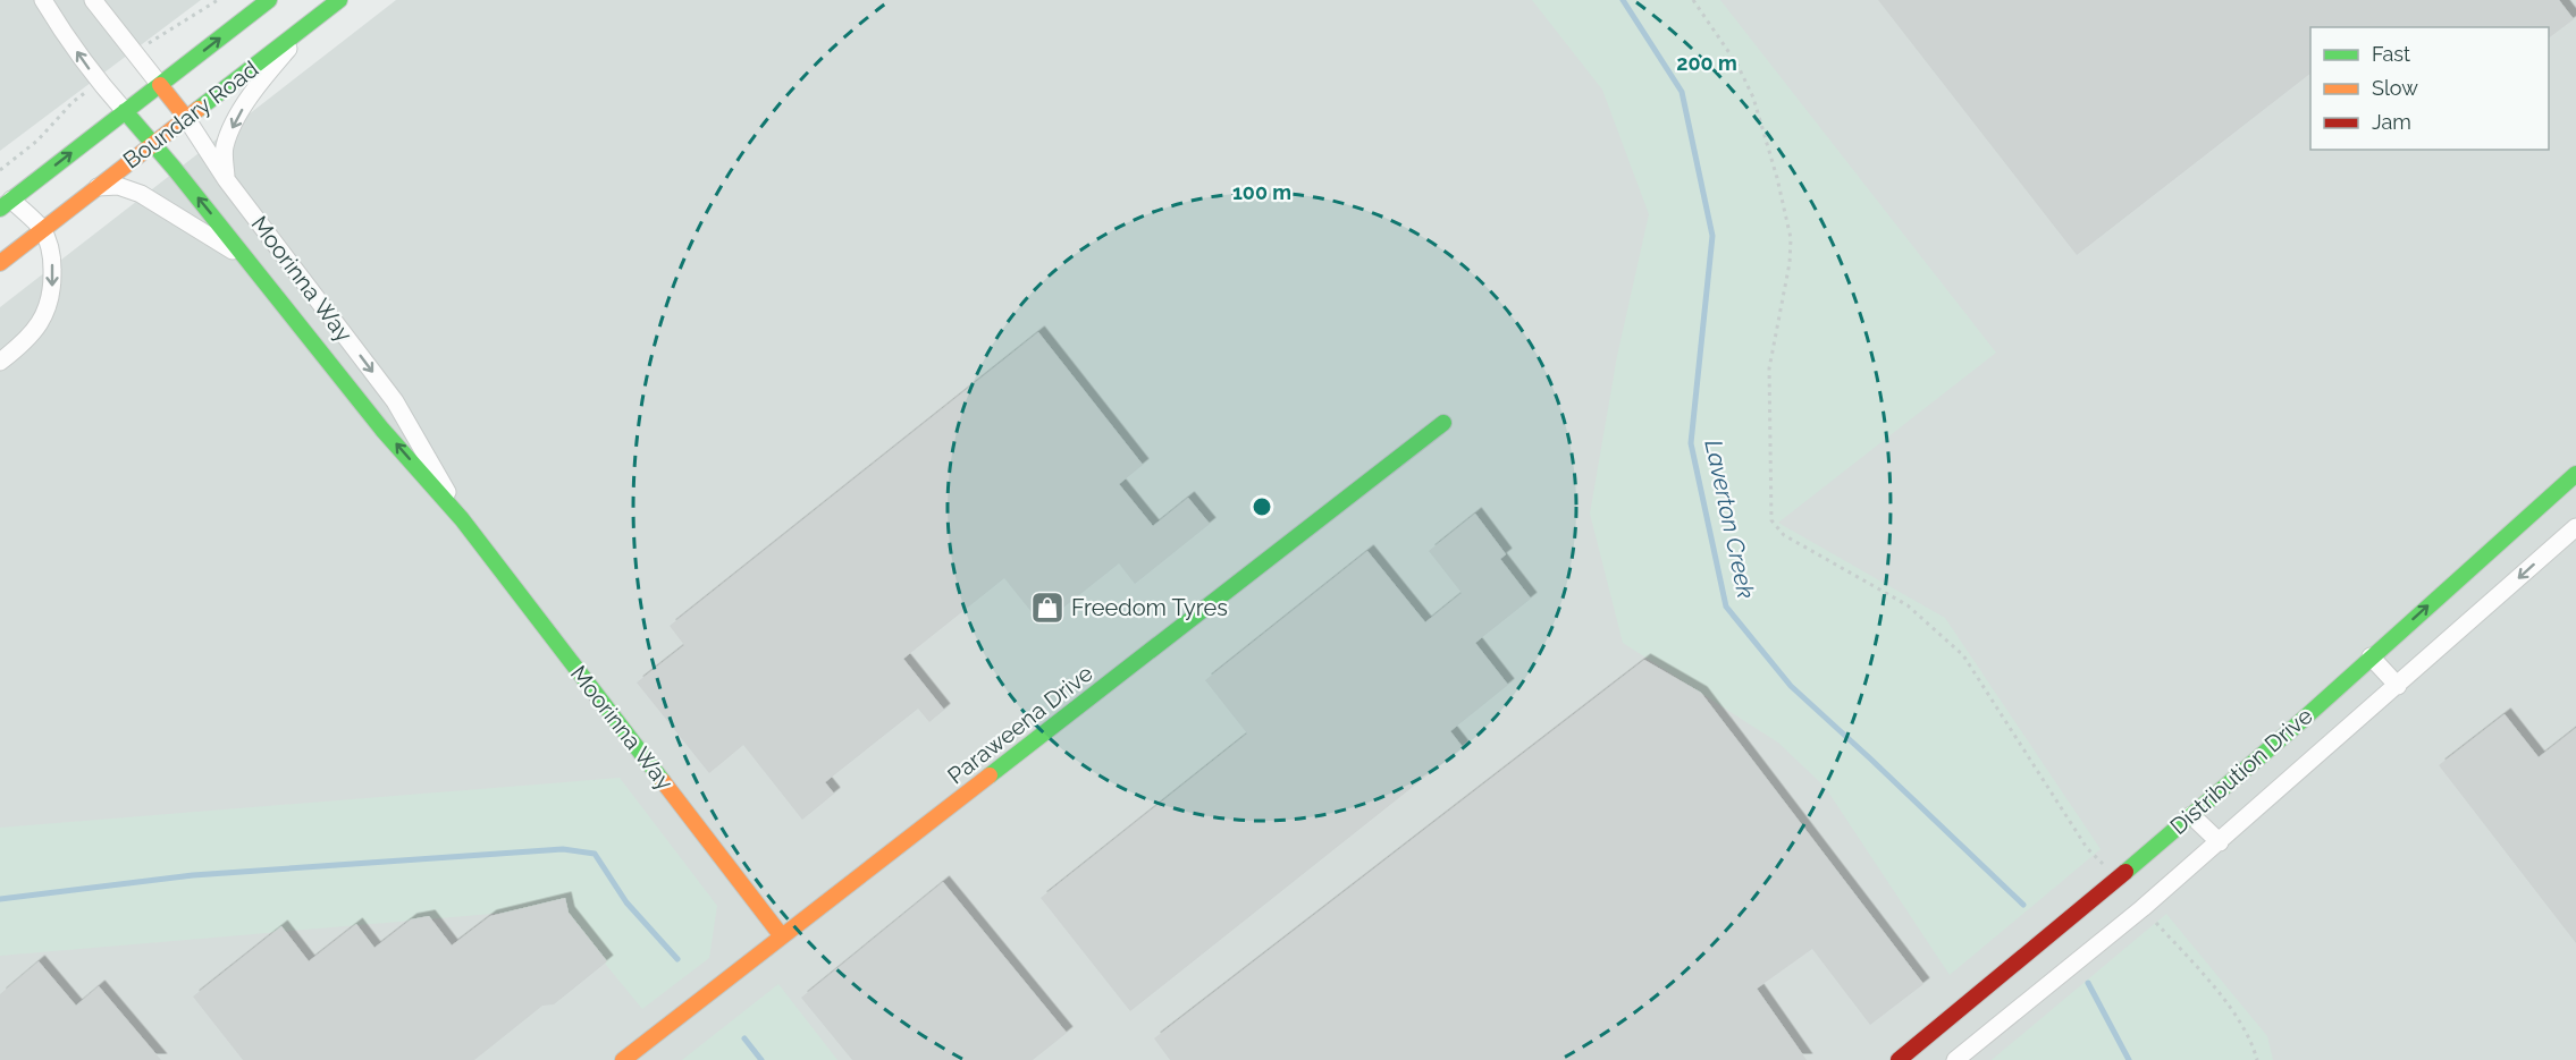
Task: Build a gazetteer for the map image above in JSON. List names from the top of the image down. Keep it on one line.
{"streets":{"street":["Boundary Road","Moorinna Way","Paraweena Drive","Distribution Drive"]},"crossings":[["Boundary Road","Moorinna Way"],["Moorinna Way","Paraweena Drive"]],"water":["Laverton Creek"],"places":{"shop":["Freedom Tyres"]},"legend":["Fast","Slow","Jam"],"rings":["200 m","100 m"]}
